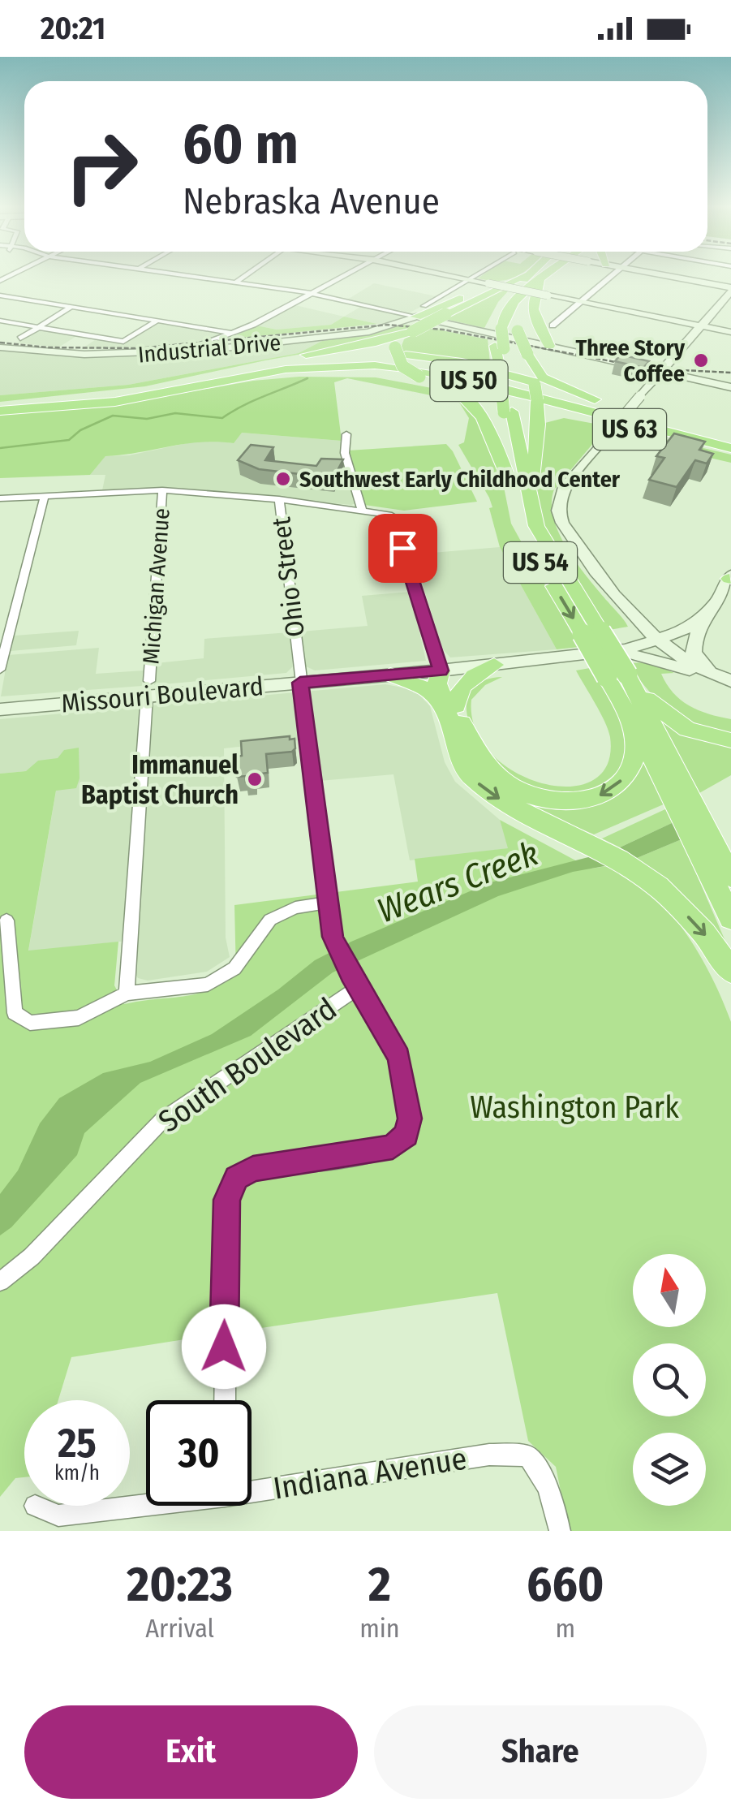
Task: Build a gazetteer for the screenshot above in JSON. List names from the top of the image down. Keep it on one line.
{"streets":{"highway":["US 50","US 63","US 54"],"main road":["Industrial Drive","Missouri Boulevard"],"street":["Ohio Street","Michigan Avenue","South Boulevard","Indiana Avenue"]},"crossings":[["US 50","US 63"],["Ohio Street","Missouri Boulevard"],["Ohio Street","South Boulevard"],["Michigan Avenue","Missouri Boulevard"]],"water":["Wears Creek"],"parks":["Washington Park"],"places":["Three Story Coffee","Southwest Early Childhood Center","Immanuel Baptist Church"],"north":"top","page":{"status":"20:21","turn":["60 m","Nebraska Avenue"],"speed":"25 km/h","limit":"30","eta":["20:23","Arrival","2","min","660","m"],"buttons":["Exit","Share"]}}
